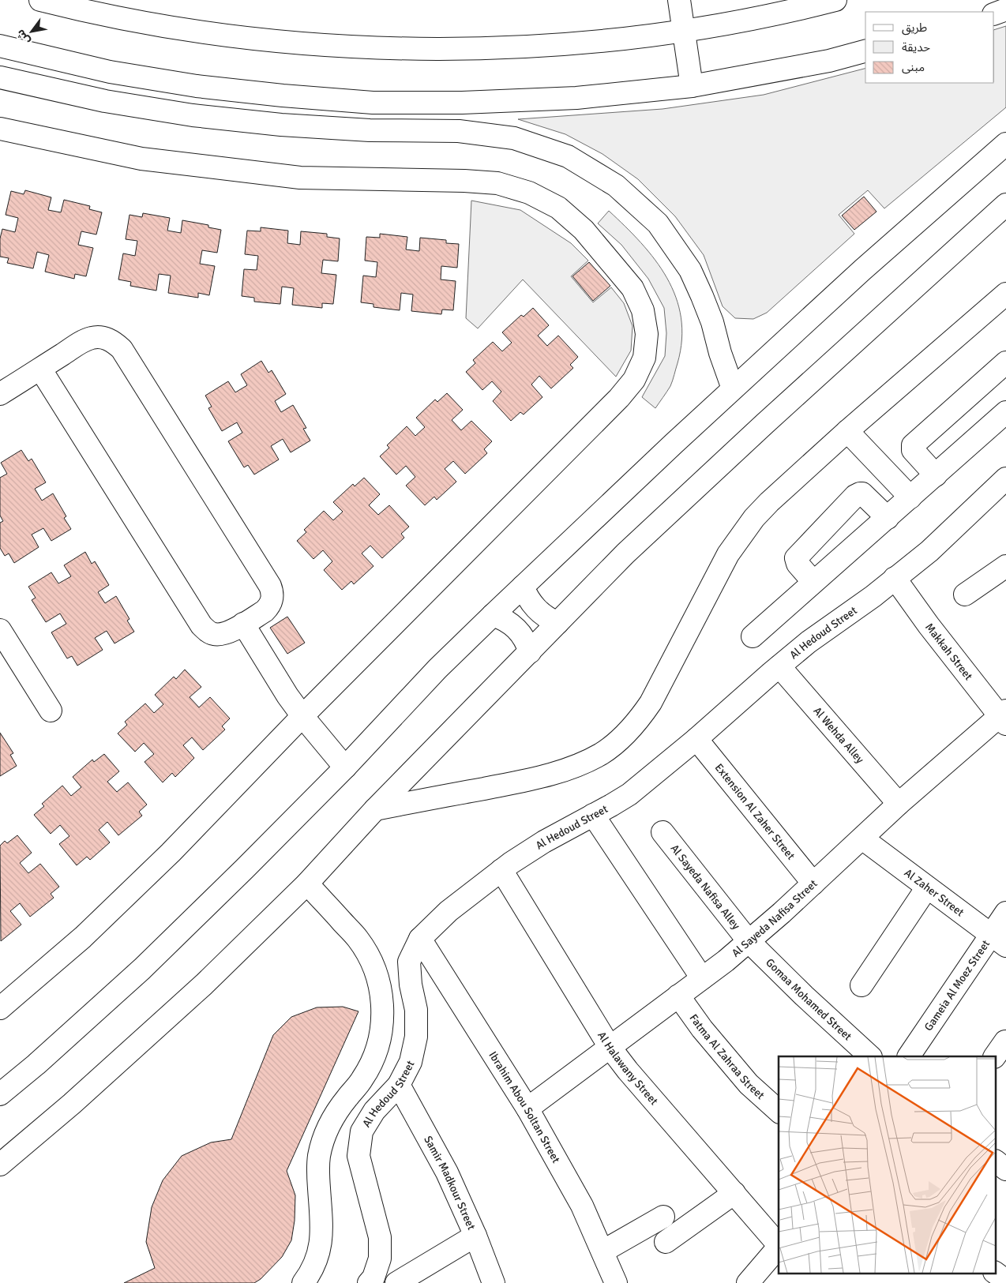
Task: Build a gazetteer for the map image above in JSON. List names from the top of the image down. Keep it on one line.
{"streets":{"street":["Al Hedoud Street","Makkah Street","Al Wehda Alley","Extension Al Zaher Street","Al Sayeda Nafisa Alley","Al Zaher Street","Al Sayeda Nafisa Street","Gameia Al Moez Street","Gomaa Mohamed Street","Fatma Al Zahraa Street","Al Halawany Street","Ibrahim Abou Soltan Street","Samir Madkour Street"]},"crossings":[["Al Hedoud Street","Makkah Street"],["Al Hedoud Street","Al Wehda Alley"],["Al Hedoud Street","Extension Al Zaher Street"],["Al Hedoud Street","Al Halawany Street"],["Al Hedoud Street","Ibrahim Abou Soltan Street"],["Al Hedoud Street","Samir Madkour Street"],["Makkah Street","Al Sayeda Nafisa Street"],["Al Wehda Alley","Al Sayeda Nafisa Street"],["Extension Al Zaher Street","Al Sayeda Nafisa Street"],["Al Sayeda Nafisa Alley","Al Sayeda Nafisa Street"],["Al Sayeda Nafisa Alley","Gomaa Mohamed Street"],["Al Zaher Street","Al Sayeda Nafisa Street"],["Al Zaher Street","Gameia Al Moez Street"],["Al Sayeda Nafisa Street","Gomaa Mohamed Street"],["Al Sayeda Nafisa Street","Fatma Al Zahraa Street"],["Al Sayeda Nafisa Street","Al Halawany Street"],["Al Sayeda Nafisa Street","Ibrahim Abou Soltan Street"]],"legend":["طريق","حديقة","مبنى"],"north":"bottom left"}
